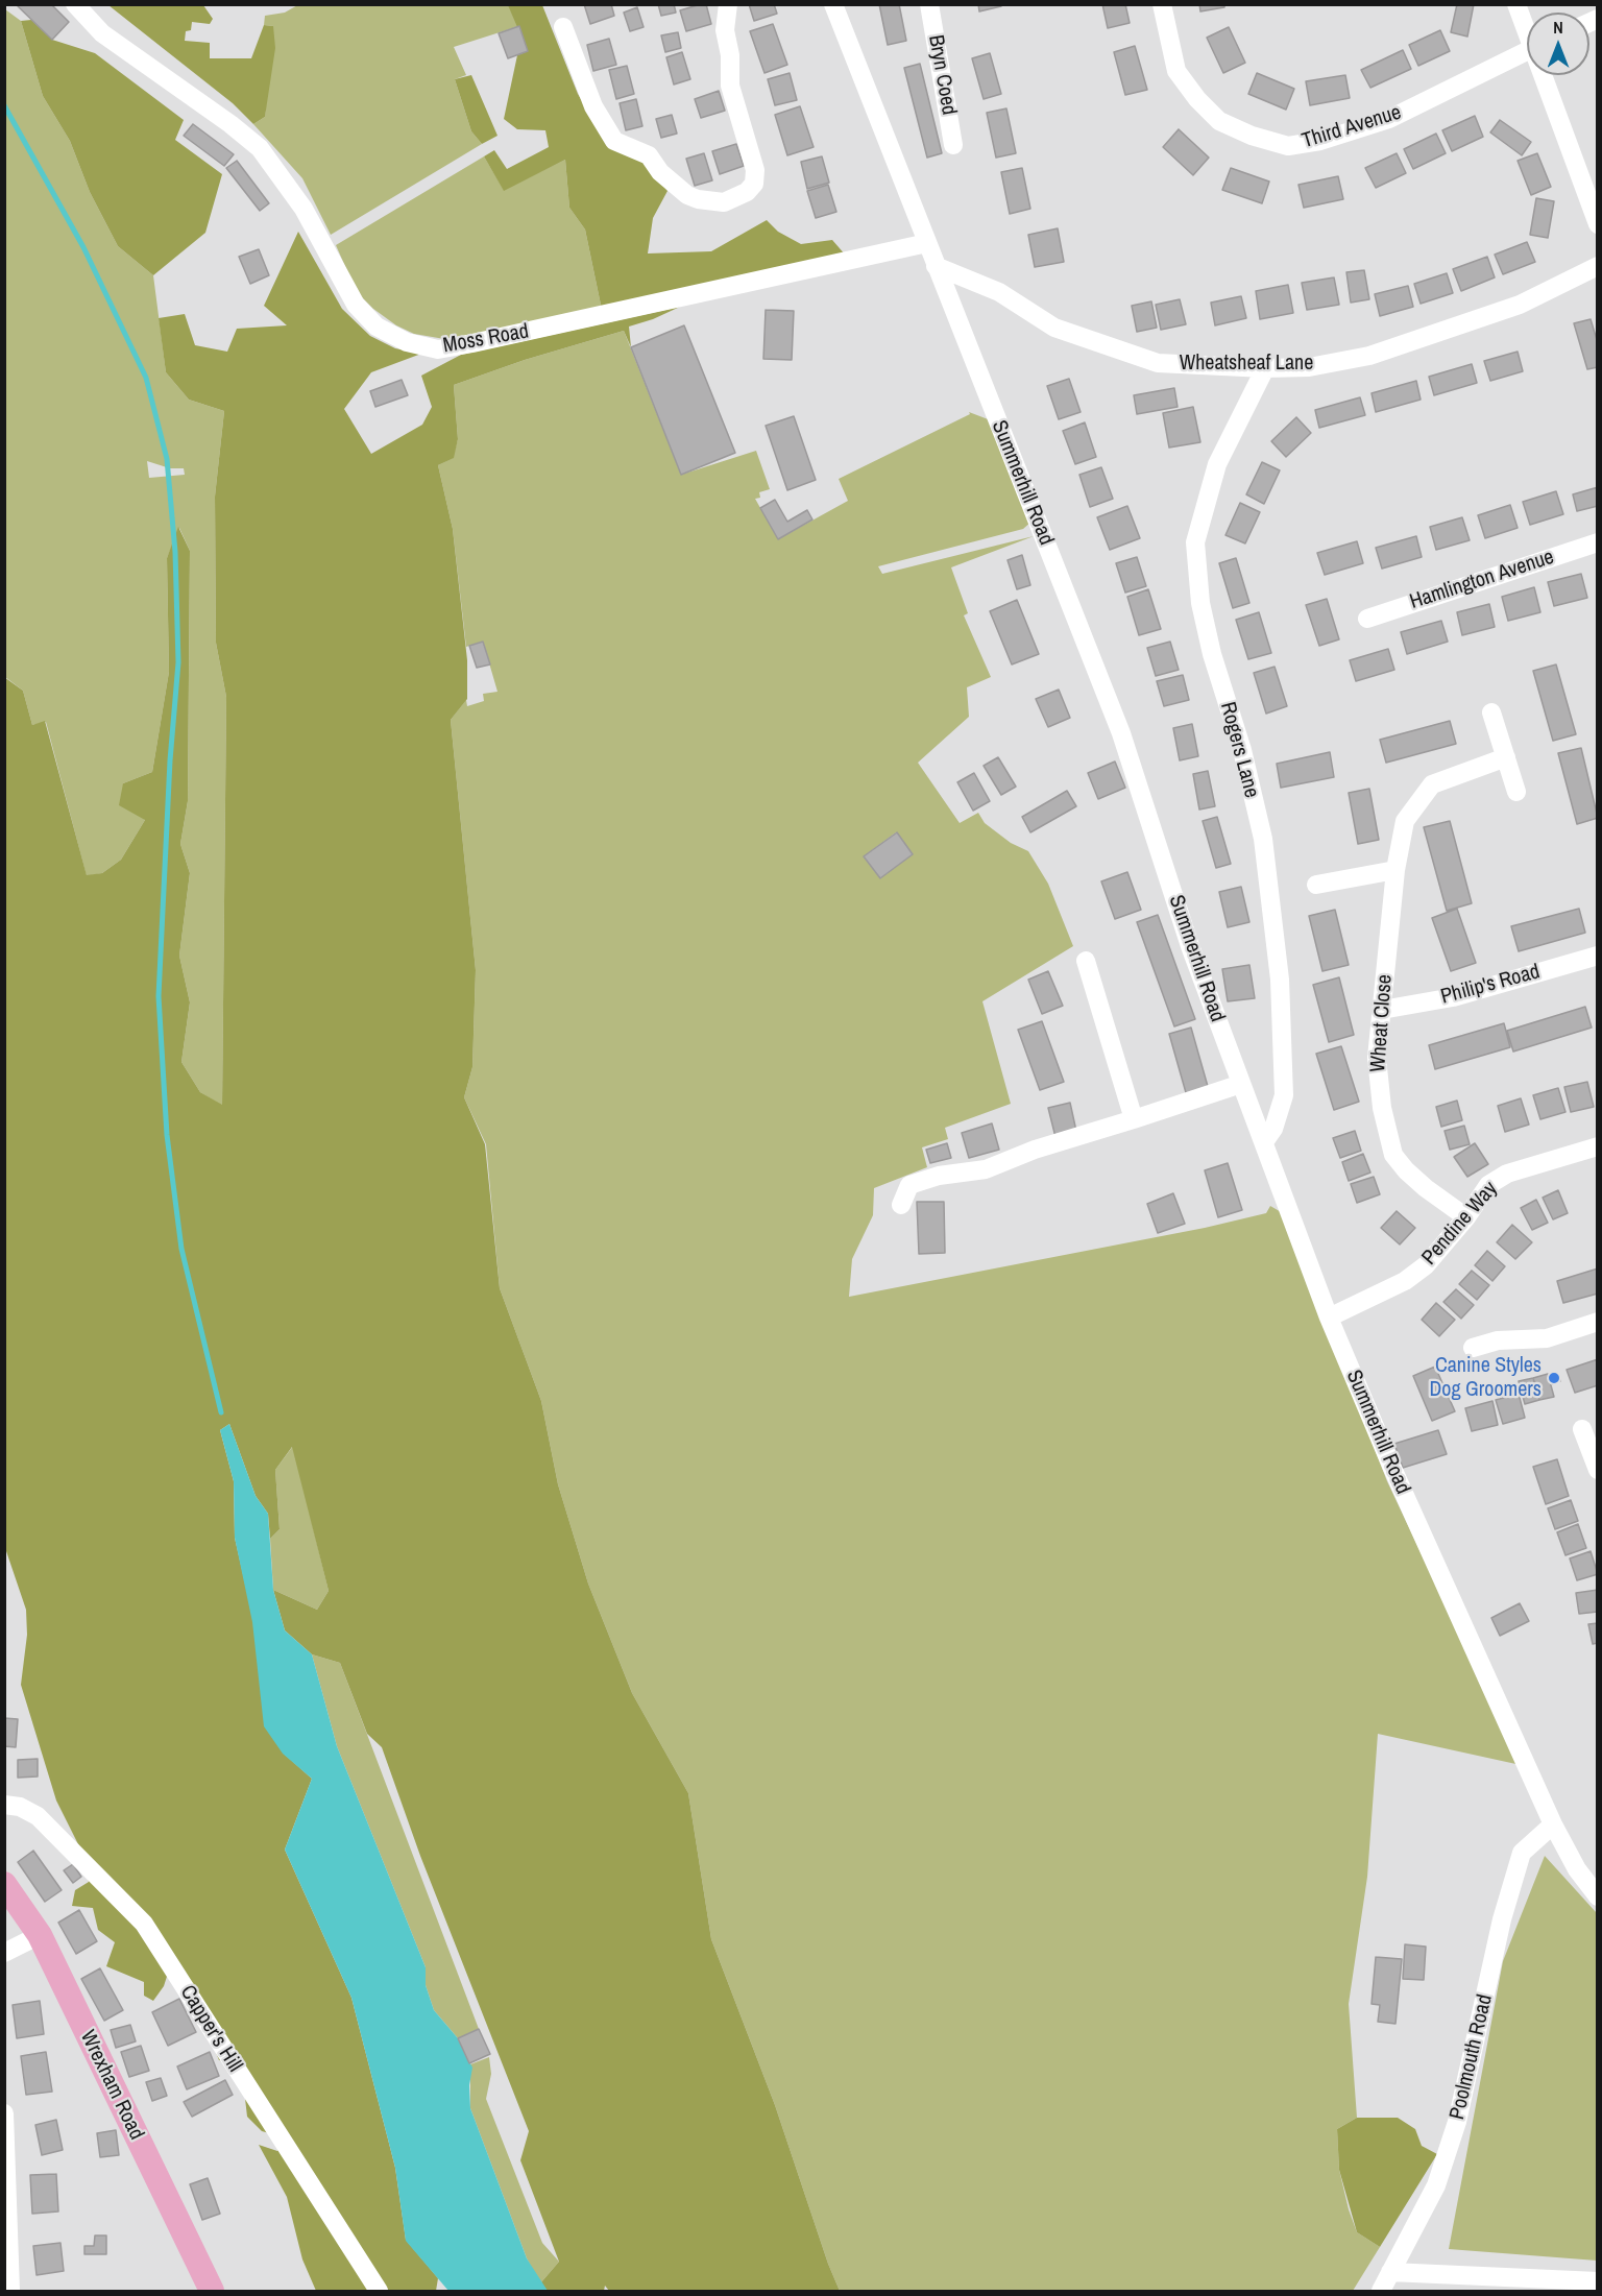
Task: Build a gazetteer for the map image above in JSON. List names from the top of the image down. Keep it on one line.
{"streets":{"main road":["Wrexham Road"],"street":["Bryn Coed","Third Avenue","Moss Road","Wheatsheaf Lane","Summerhill Road","Hamlington Avenue","Rogers Lane","Philip's Road","Wheat Close","Pendine Way","Capper's Hill","Poolmouth Road"]},"crossings":[["Moss Road","Summerhill Road"],["Wheatsheaf Lane","Summerhill Road"],["Wheatsheaf Lane","Rogers Lane"],["Summerhill Road","Rogers Lane"],["Summerhill Road","Pendine Way"],["Summerhill Road","Poolmouth Road"],["Philip's Road","Wheat Close"],["Wheat Close","Pendine Way"]],"places":["Canine Styles Dog Groomers"],"north":"top"}
